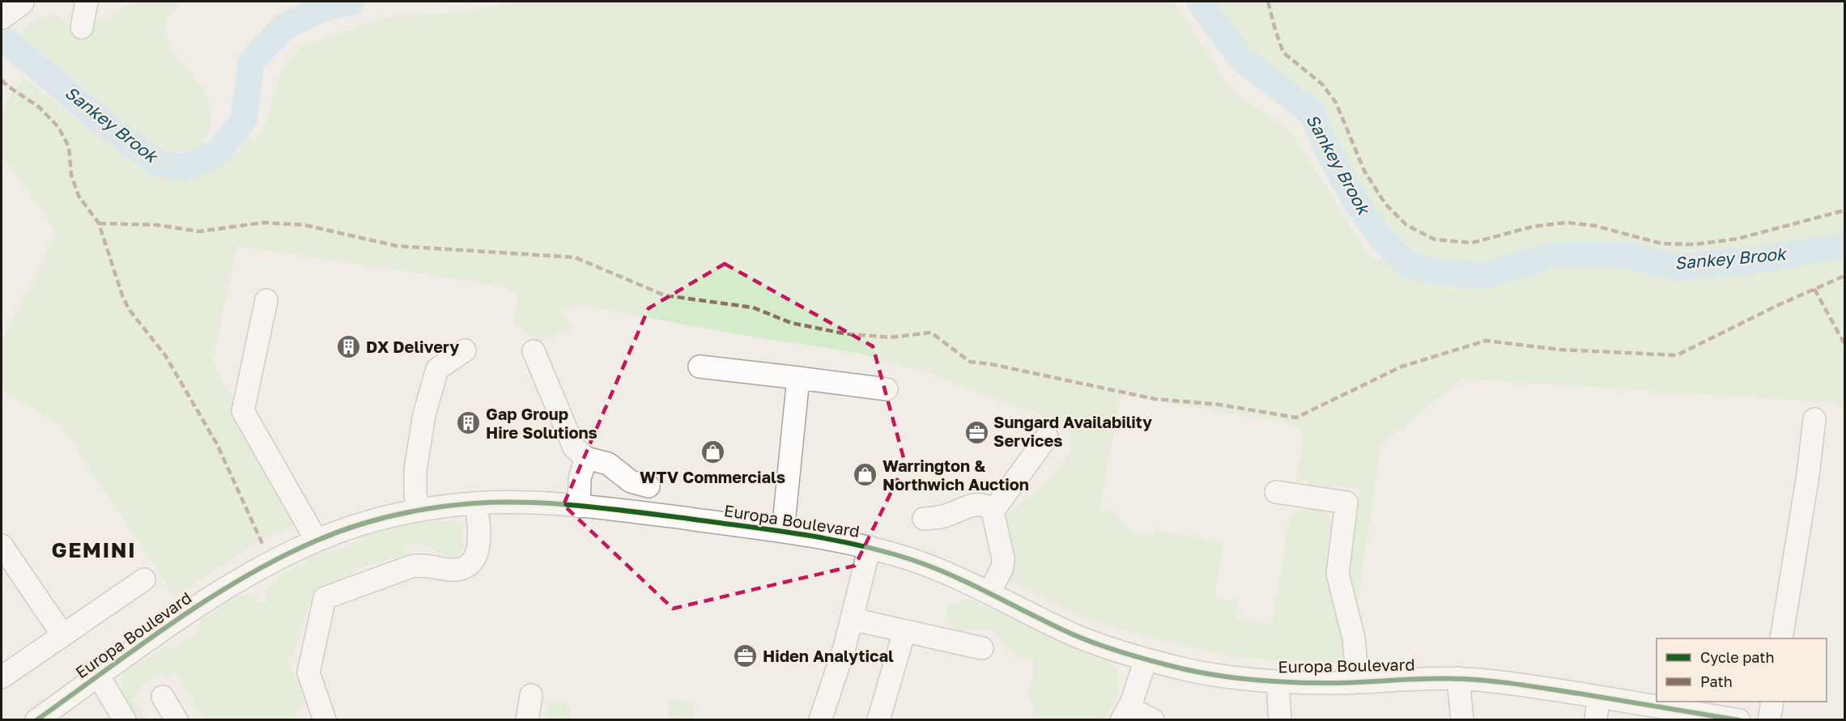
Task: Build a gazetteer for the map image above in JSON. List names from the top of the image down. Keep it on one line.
{"streets":{"street":["Europa Boulevard"]},"districts":["GEMINI"],"water":["Sankey Brook"],"places":{"building":["DX Delivery","Gap Group Hire Solutions"],"office":["Sungard Availability Services","Hiden Analytical"],"shop":["WTV Commercials","Warrington & Northwich Auction"]},"legend":["Cycle path","Path"]}
